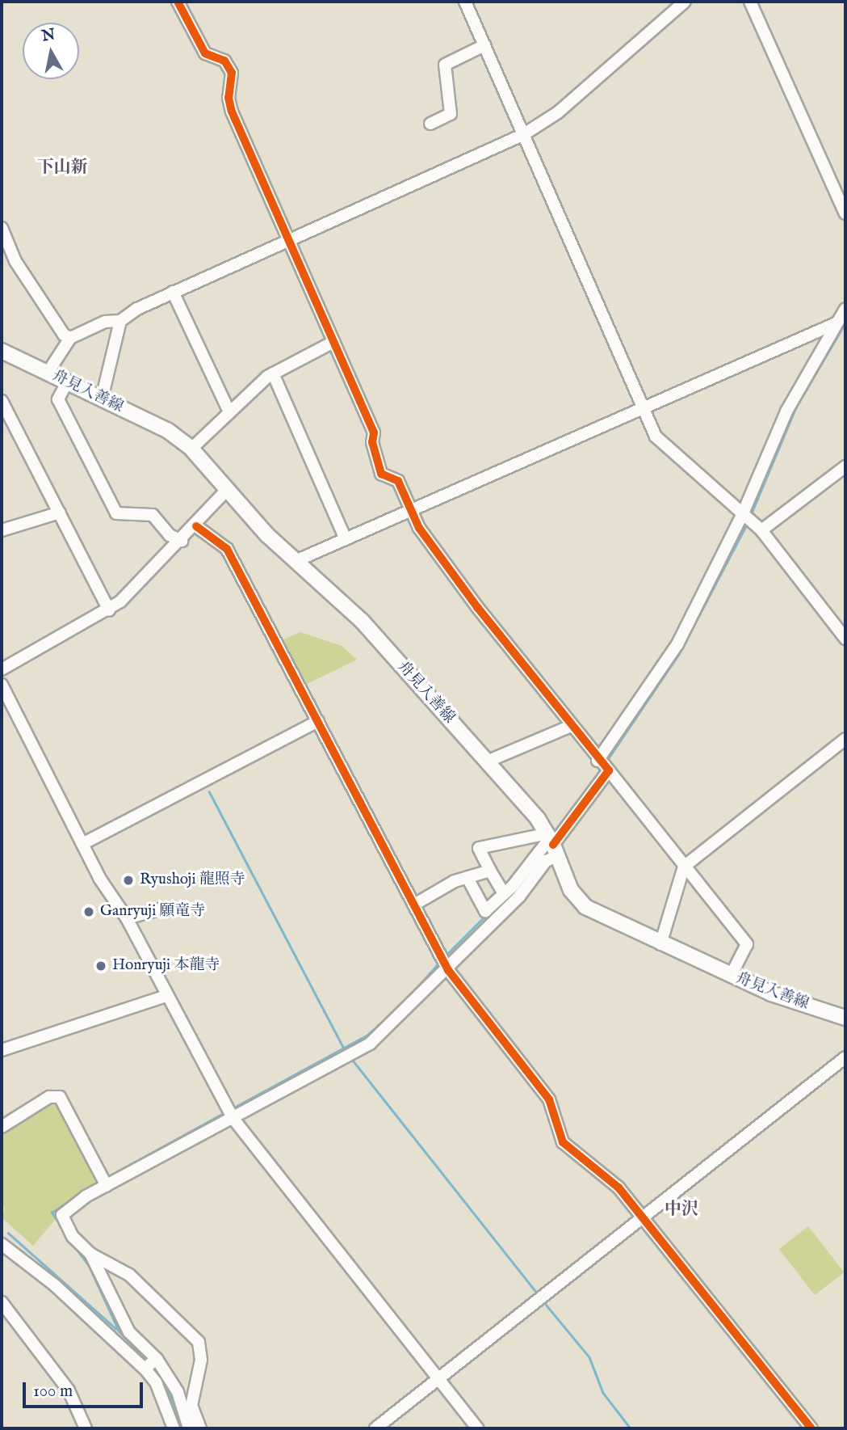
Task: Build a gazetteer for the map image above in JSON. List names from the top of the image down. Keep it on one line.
{"streets":{"main road":["舟見入善線"]},"districts":["下山新","中沢"],"places":["Ryushoji 龍照寺","Ganryuji 願竜寺","Honryuji 本龍寺"],"scale_bar":"100 m","north":"top"}
